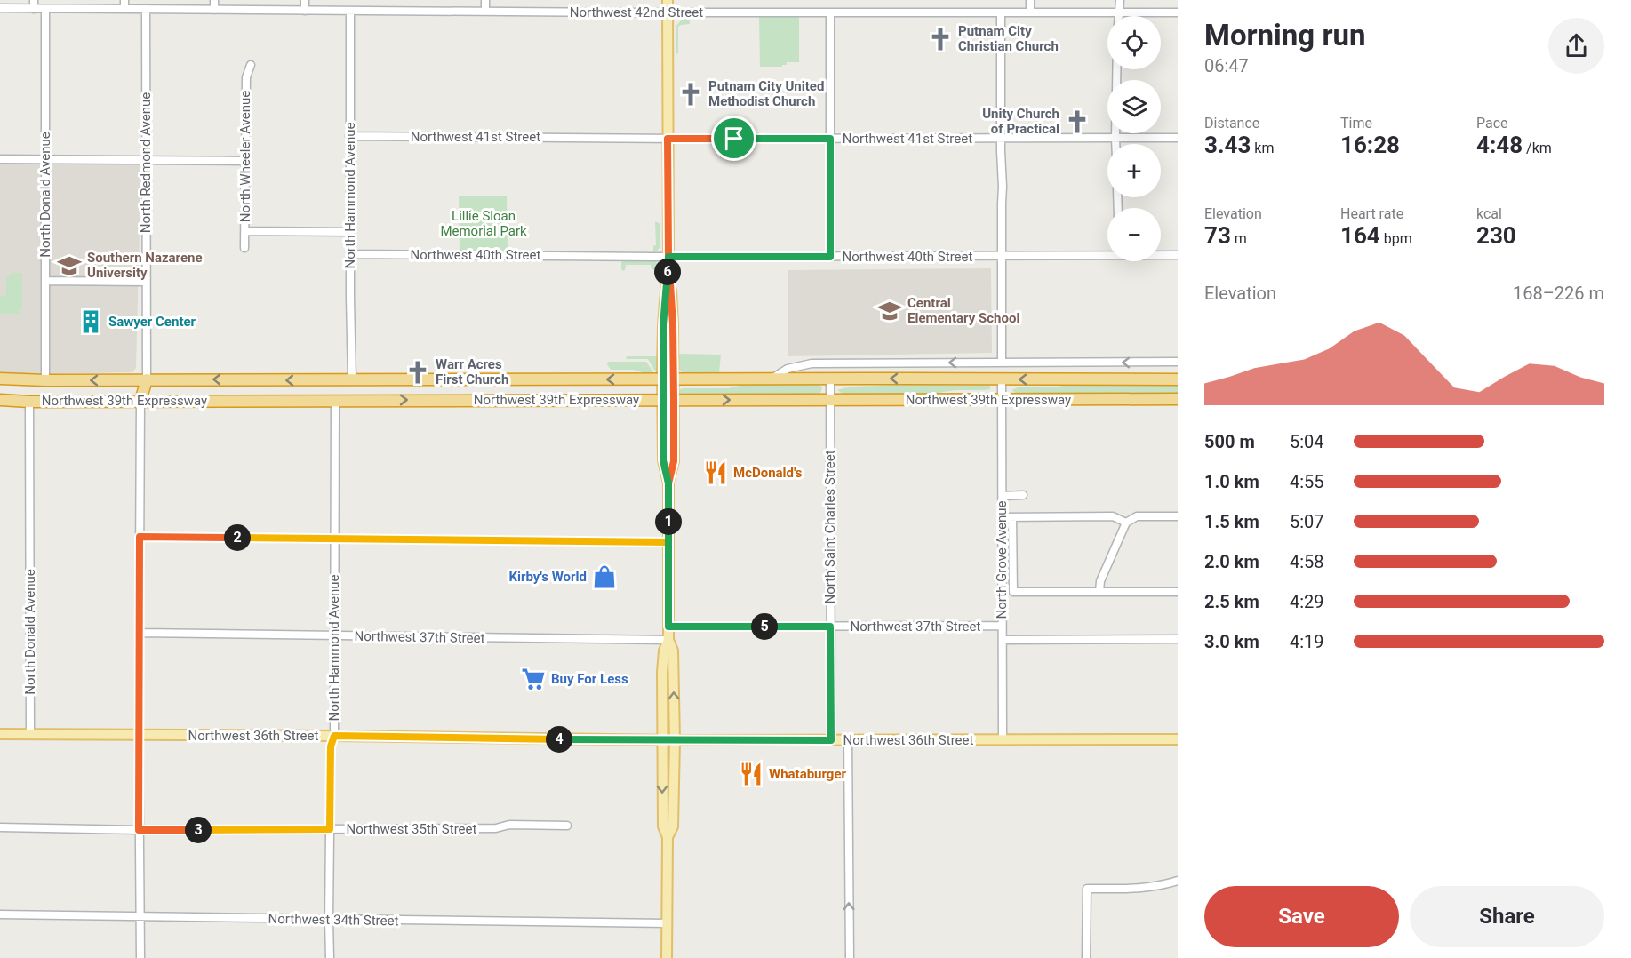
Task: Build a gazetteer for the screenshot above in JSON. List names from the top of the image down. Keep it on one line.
{"streets":{"highway":["Northwest 39th Expressway"],"main road":["Northwest 36th Street"],"street":["Northwest 42nd Street","Northwest 41st Street","North Wheeler Avenue","North Redmond Avenue","North Donald Avenue","North Hammond Avenue","Northwest 40th Street","North Saint Charles Street","North Grove Avenue","Northwest 37th Street","Northwest 35th Street","Northwest 34th Street"]},"crossings":[["Northwest 42nd Street","North Redmond Avenue"],["Northwest 42nd Street","North Donald Avenue"],["Northwest 42nd Street","North Hammond Avenue"],["Northwest 41st Street","North Hammond Avenue"],["North Redmond Avenue","Northwest 39th Expressway"],["North Donald Avenue","Northwest 39th Expressway"],["North Donald Avenue","Northwest 36th Street"],["North Hammond Avenue","Northwest 40th Street"],["North Hammond Avenue","Northwest 39th Expressway"],["North Hammond Avenue","Northwest 37th Street"],["North Hammond Avenue","Northwest 36th Street"],["North Hammond Avenue","Northwest 35th Street"],["North Hammond Avenue","Northwest 34th Street"],["Northwest 39th Expressway","North Saint Charles Street"],["Northwest 39th Expressway","North Grove Avenue"],["North Saint Charles Street","Northwest 37th Street"],["North Saint Charles Street","Northwest 36th Street"],["North Grove Avenue","Northwest 37th Street"],["North Grove Avenue","Northwest 36th Street"]],"parks":["Lillie Sloan Memorial Park"],"places":{"church":["Putnam City Christian Church","Putnam City United Methodist Church","Unity Church of Practical","Warr Acres First Church"],"school or university":["Southern Nazarene University","Central Elementary School"],"building":["Sawyer Center"],"restaurant":["McDonald's","Whataburger"],"shop":["Kirby's World"],"supermarket":["Buy For Less"]},"page":{"heading":["Morning run","06:47"],"map_buttons":["+","−"],"stats":[["Distance","3.43 km"],["Time","16:28"],["Pace","4:48 /km"],["Elevation","73 m"],["Heart rate","164 bpm"],["kcal","230"]],"pins":["6","1","2","5","4","3"],"chart":["Elevation","168–226 m"],"list":[{"name":"500 m","note":"5:04"},{"name":"1.0 km","note":"4:55"},{"name":"1.5 km","note":"5:07"},{"name":"2.0 km","note":"4:58"},{"name":"2.5 km","note":"4:29"},{"name":"3.0 km","note":"4:19"}],"buttons":["Save","Share"]}}
